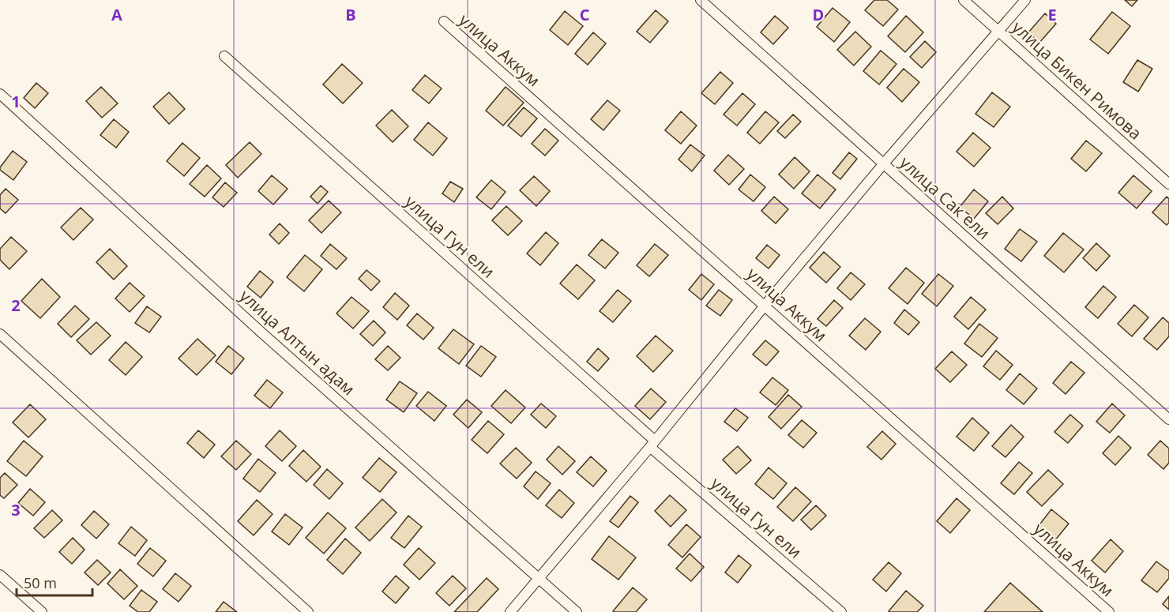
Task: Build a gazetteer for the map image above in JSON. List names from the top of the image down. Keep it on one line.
{"streets":{"street":["улица Аккум","улица Бикен Римова","улица Сак ели","улица Гун ели","улица Алтын адам"]},"scale_bar":"50 m","grid":{"columns":["A","B","C","D","E"],"rows":["1","2","3"]}}
